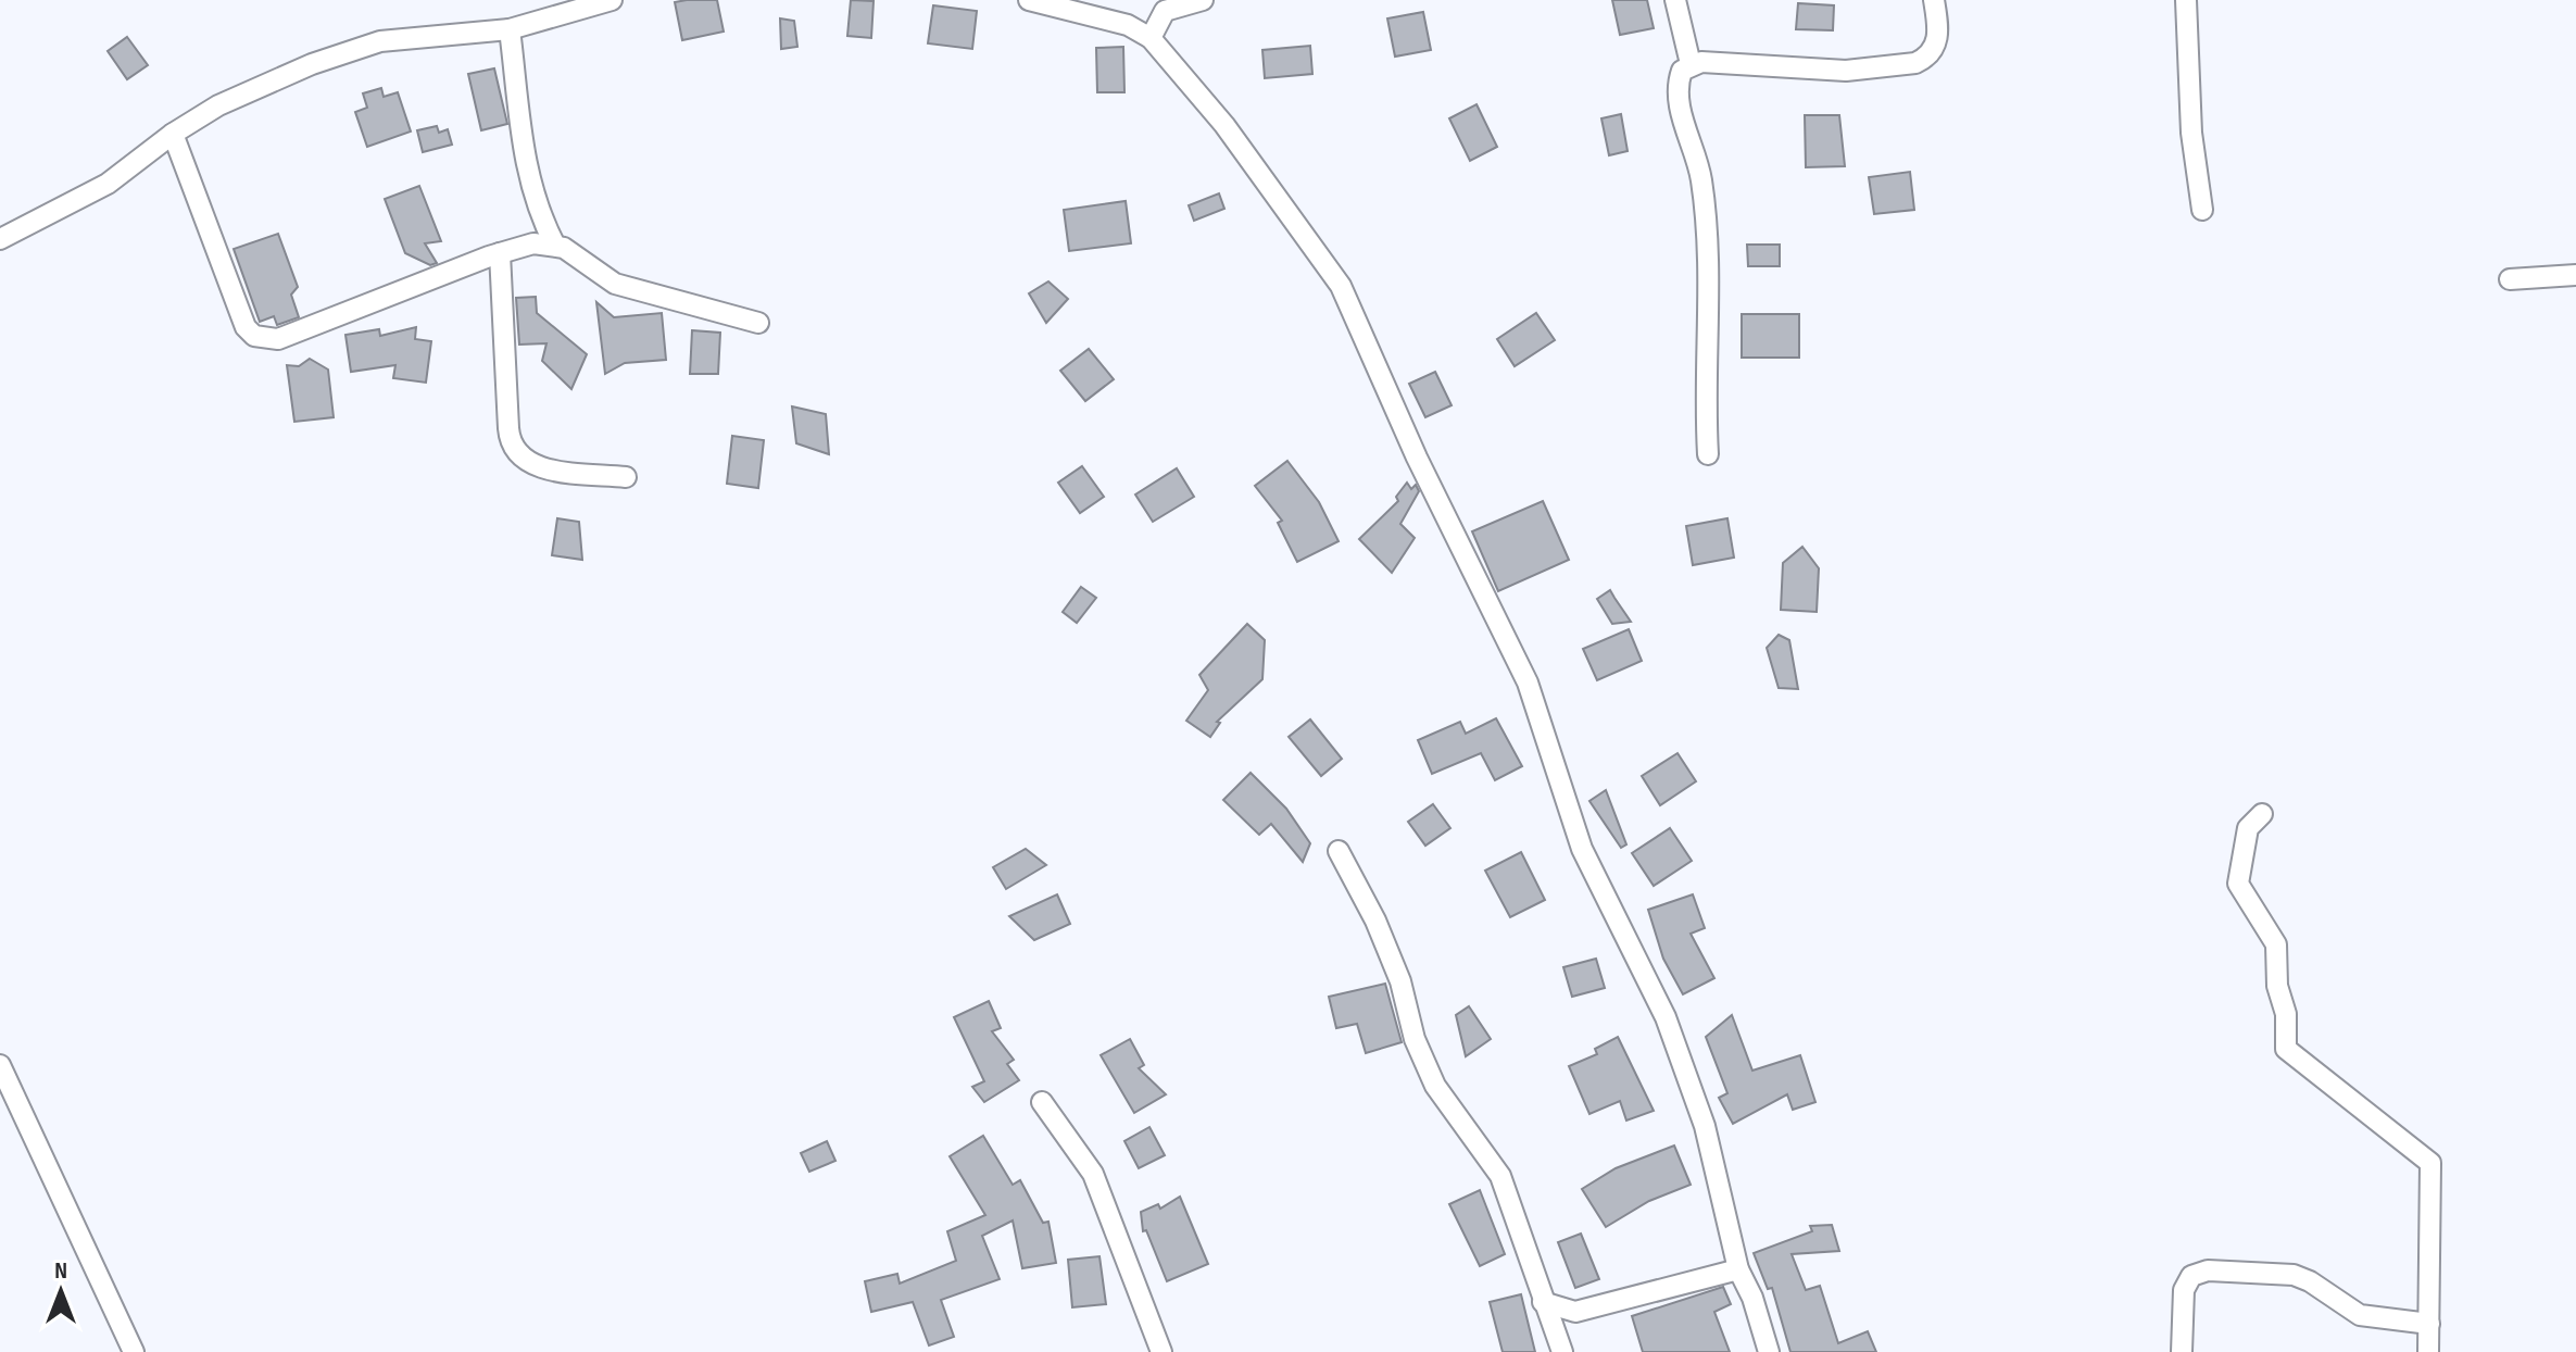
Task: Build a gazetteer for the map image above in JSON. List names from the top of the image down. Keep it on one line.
{"north":"top"}
